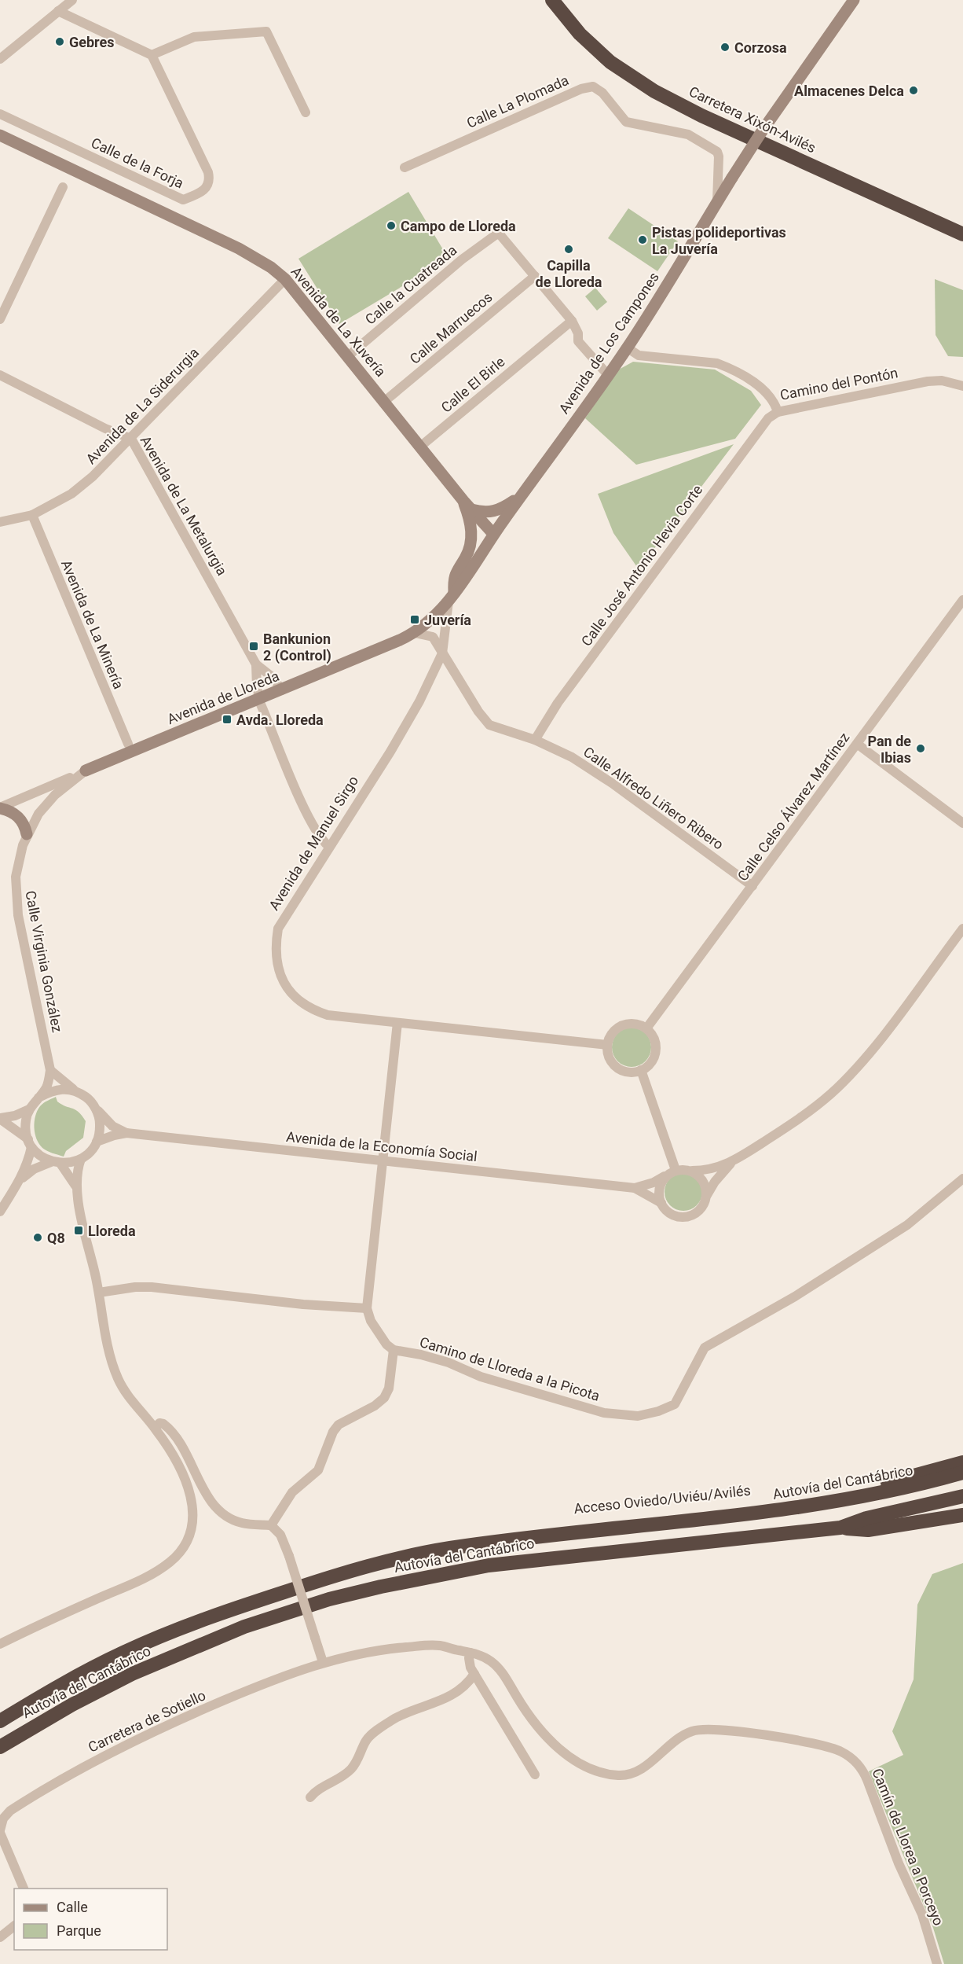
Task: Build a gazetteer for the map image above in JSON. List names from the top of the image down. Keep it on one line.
{"streets":{"highway":["Carretera Xixón-Avilés","Autovía del Cantábrico","Acceso Oviedo/Uviéu/Avilés"],"street":["Calle La Plomada","Calle de la Forja","Calle la Cuatreada","Avenida de La Xuvería","Calle Marruecos","Avenida de Los Campones","Camino del Pontón","Calle El Birle","Avenida de La Siderurgia","Avenida de La Metalurgia","Calle José Antonio Hevia Corte","Avenida de La Minería","Avenida de Lloreda","Calle Alfredo Liñero Ribero","Calle Celso Álvarez Martínez","Avenida de Manuel Sirgo","Calle Virginia González","Avenida de la Economía Social","Camino de Lloreda a la Picota","Carretera de Sotiello","Camín de Llorea a Porceyo"]},"crossings":[["Calle La Plomada","Avenida de Los Campones"],["Calle la Cuatreada","Avenida de La Xuvería"],["Calle la Cuatreada","Calle Marruecos"],["Avenida de La Xuvería","Calle Marruecos"],["Avenida de La Xuvería","Avenida de Los Campones"],["Avenida de La Xuvería","Calle El Birle"],["Avenida de La Xuvería","Avenida de La Siderurgia"],["Avenida de La Xuvería","Avenida de Lloreda"],["Avenida de La Xuvería","Avenida de Manuel Sirgo"],["Avenida de Los Campones","Camino del Pontón"],["Avenida de Los Campones","Avenida de Manuel Sirgo"],["Camino del Pontón","Calle José Antonio Hevia Corte"],["Avenida de La Siderurgia","Avenida de La Metalurgia"],["Avenida de La Siderurgia","Avenida de La Minería"],["Calle José Antonio Hevia Corte","Calle Alfredo Liñero Ribero"],["Avenida de Lloreda","Avenida de Manuel Sirgo"],["Avenida de Lloreda","Calle Virginia González"],["Calle Alfredo Liñero Ribero","Calle Celso Álvarez Martínez"],["Calle Alfredo Liñero Ribero","Avenida de Manuel Sirgo"],["Calle Celso Álvarez Martínez","Avenida de Manuel Sirgo"],["Calle Virginia González","Avenida de la Economía Social"],["Autovía del Cantábrico","Acceso Oviedo/Uviéu/Avilés"],["Carretera de Sotiello","Camín de Llorea a Porceyo"]],"places":{"other":["Gebres","Corzosa","Almacenes Delca","Campo de Lloreda","Pistas polideportivas La Juvería","Capilla de Lloreda","Pan de Ibias","Q8"],"transit":["Juvería","Bankunion 2 (Control)","Avda. Lloreda","Lloreda"]},"legend":["Calle","Parque"]}
